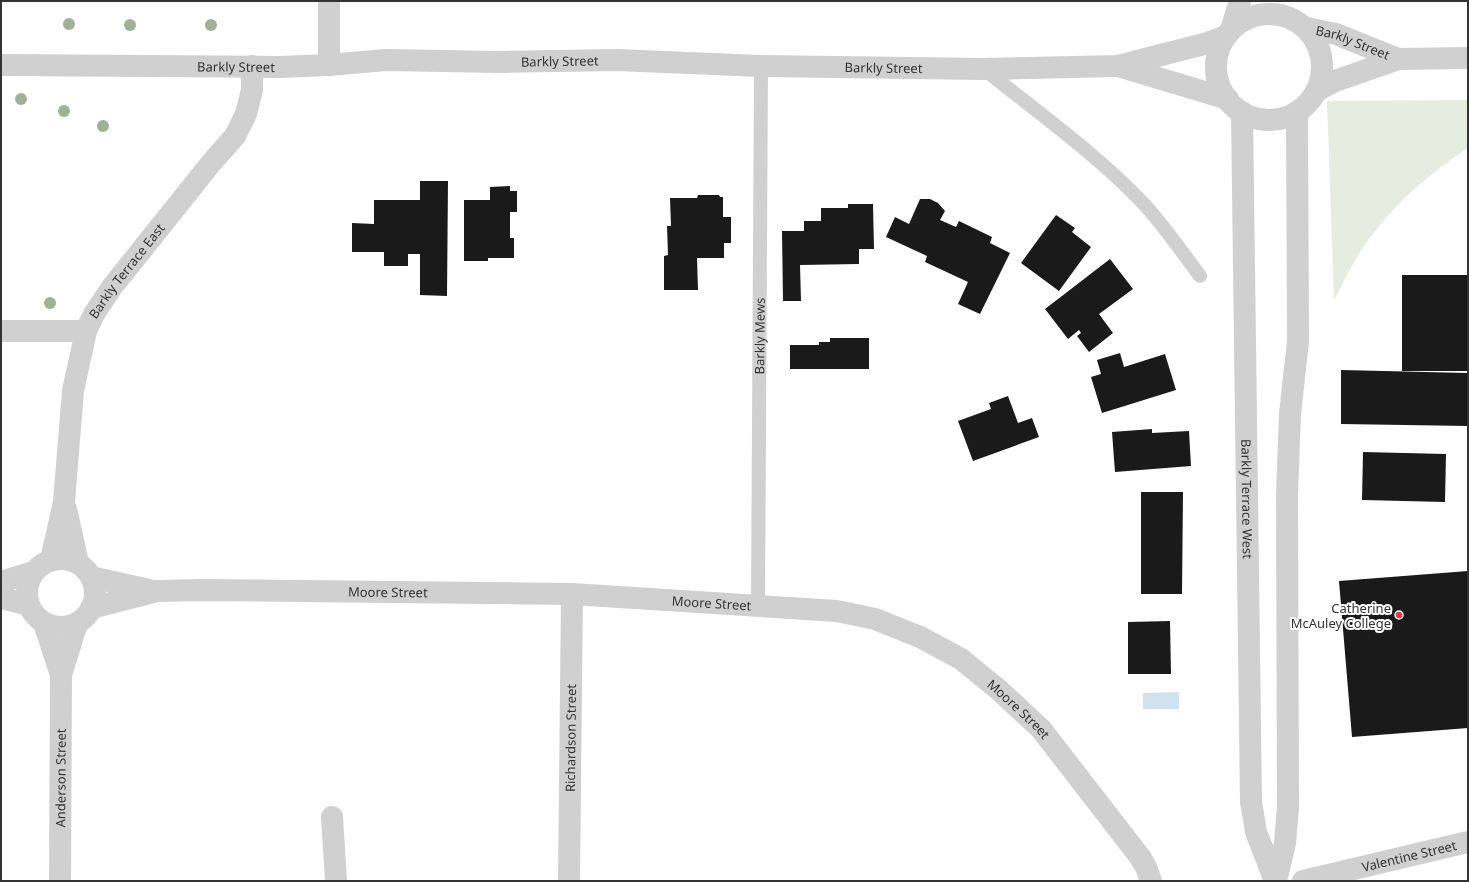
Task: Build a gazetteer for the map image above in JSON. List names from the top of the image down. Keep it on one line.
{"streets":{"street":["Barkly Street","Barkly Terrace East","Barkly Terrace West","Moore Street","Richardson Street","Anderson Street","Valentine Street"],"lane":["Barkly Mews"]},"crossings":[["Barkly Street","Barkly Terrace East"],["Barkly Street","Barkly Mews"],["Barkly Street","Barkly Terrace West"],["Barkly Terrace East","Moore Street"],["Barkly Terrace East","Anderson Street"],["Barkly Mews","Moore Street"],["Moore Street","Richardson Street"],["Moore Street","Anderson Street"]],"places":["Catherine McAuley College"]}
